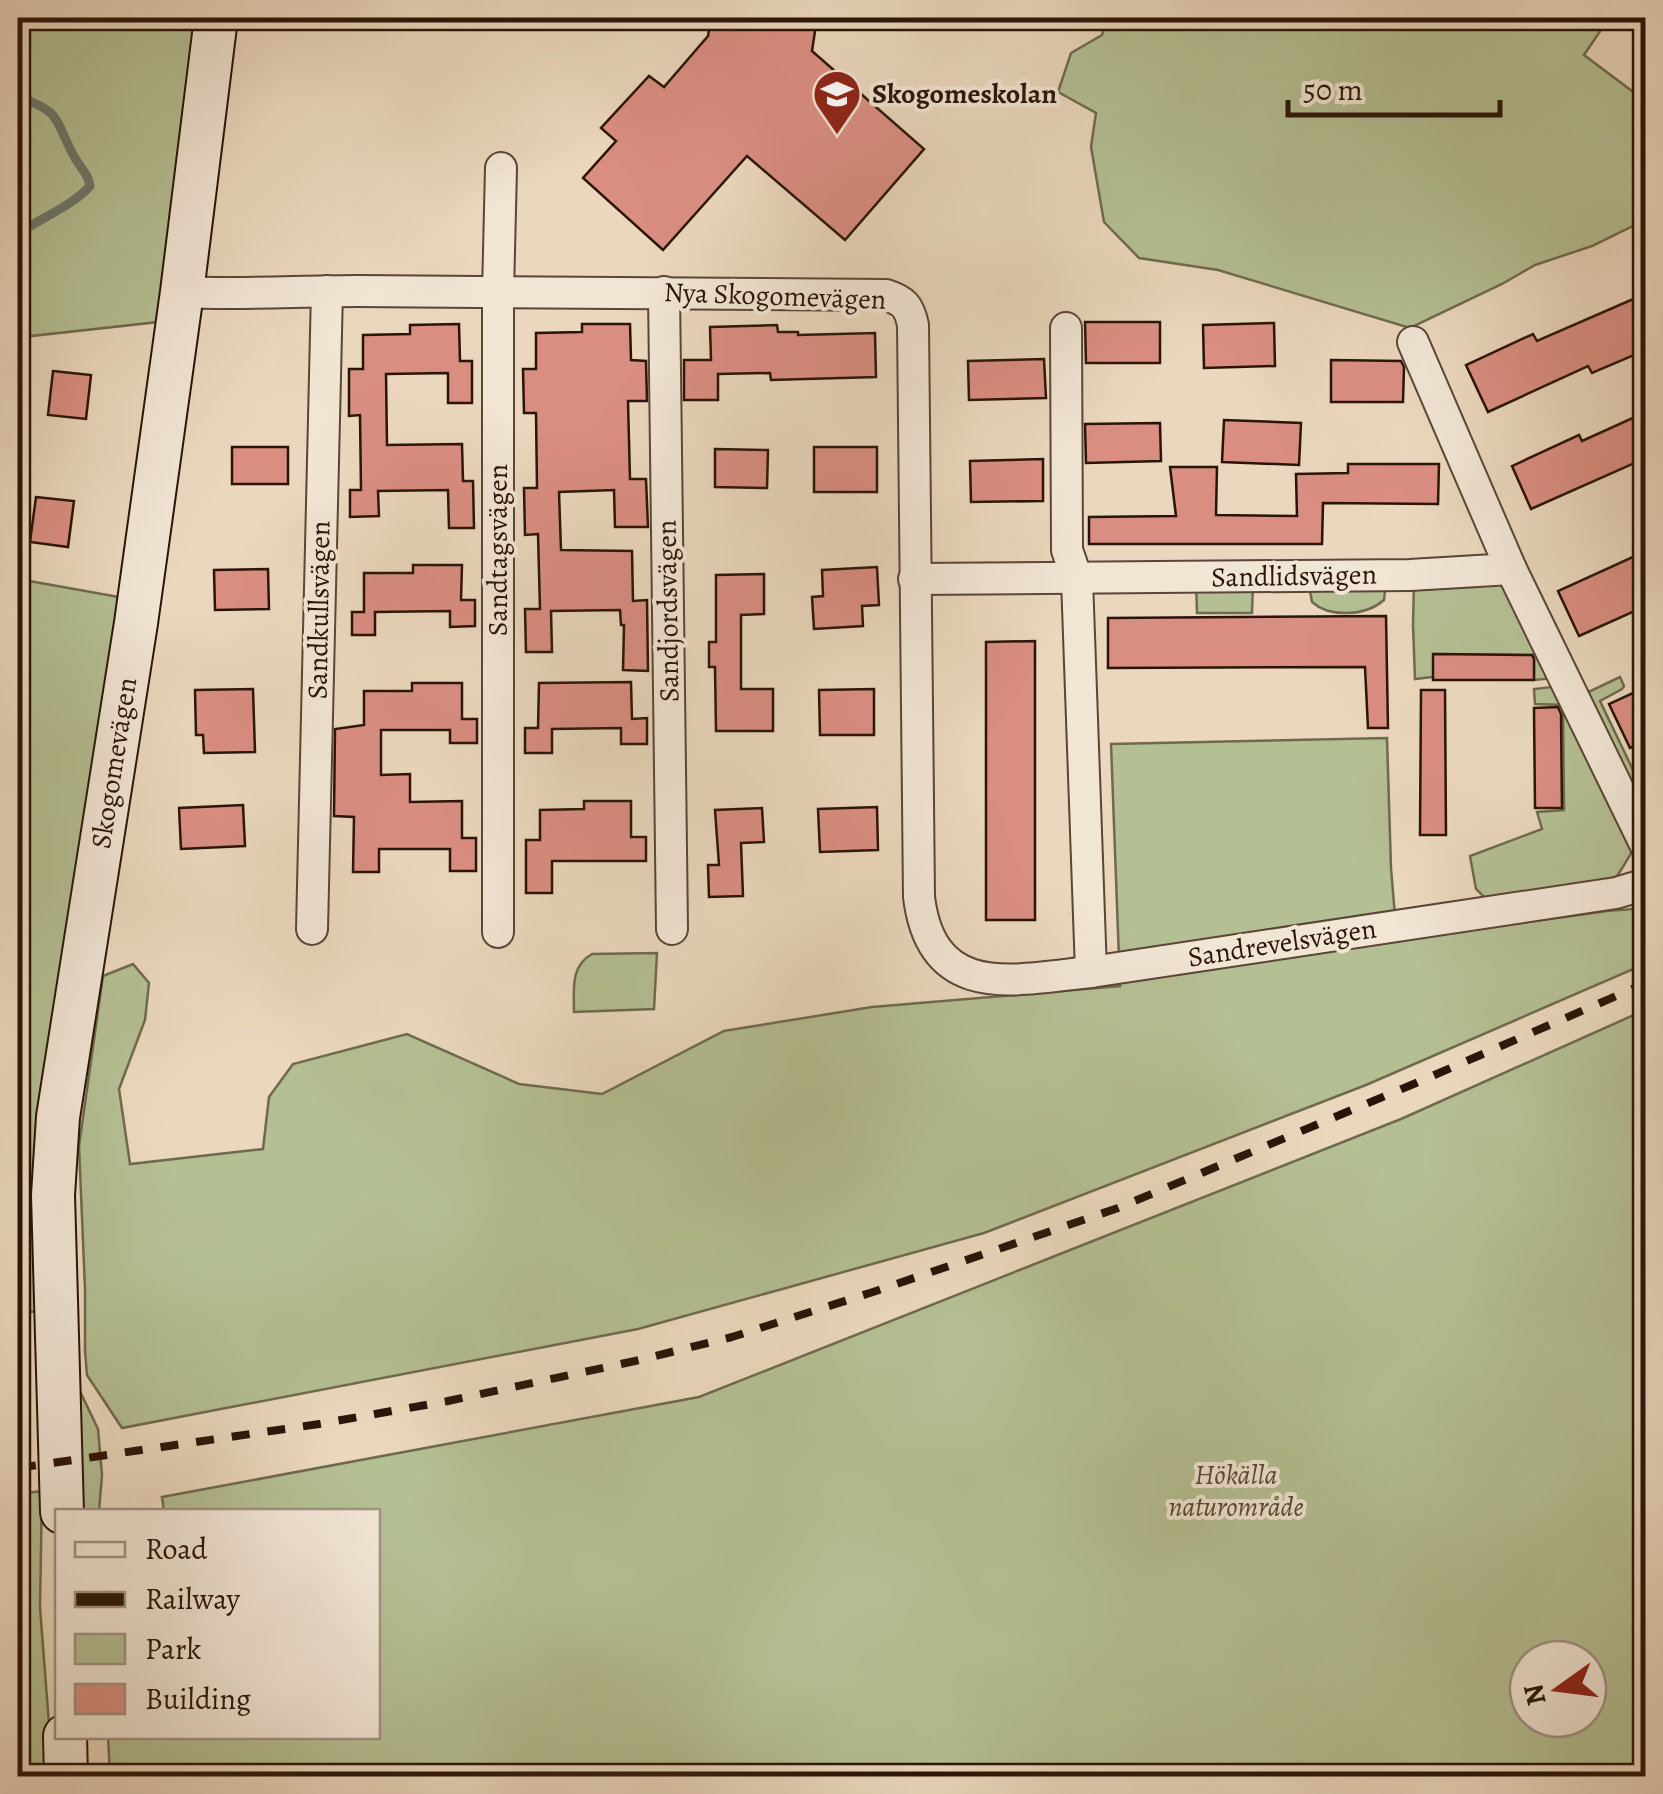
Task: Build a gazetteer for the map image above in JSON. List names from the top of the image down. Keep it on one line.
{"streets":{"street":["Nya Skogomevägen","Sandtagsvägen","Sandlidsvägen","Sandkullsvägen","Sandjordsvägen","Skogomevägen","Sandrevelsvägen"]},"crossings":[["Nya Skogomevägen","Sandtagsvägen"],["Nya Skogomevägen","Sandlidsvägen"],["Nya Skogomevägen","Sandkullsvägen"],["Nya Skogomevägen","Sandjordsvägen"],["Nya Skogomevägen","Skogomevägen"],["Nya Skogomevägen","Sandrevelsvägen"]],"parks":["Hökälla naturområde"],"places":{"school or university":["Skogomeskolan"]},"legend":["Road","Railway","Park","Building"],"scale_bar":"50 m","north":"left"}
